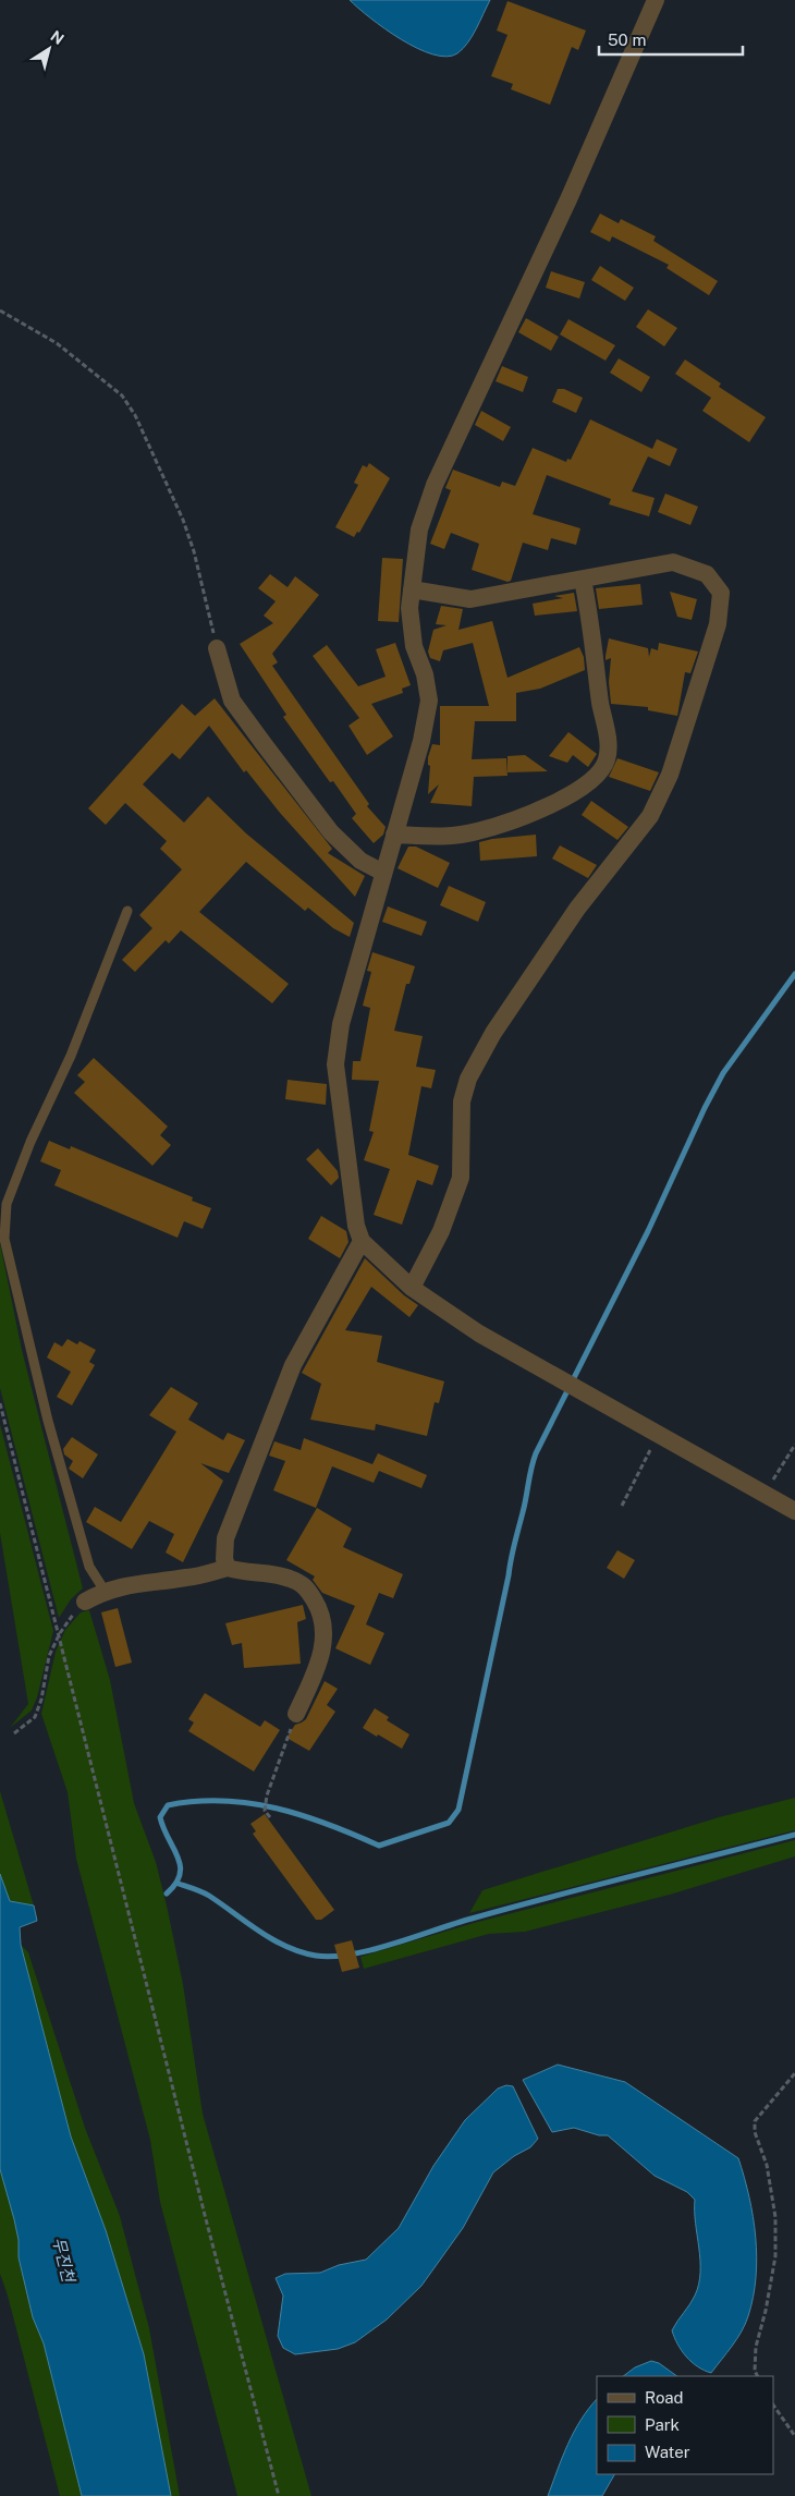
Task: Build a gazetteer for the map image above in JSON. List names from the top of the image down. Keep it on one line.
{"water":["무진천"],"legend":["Road","Park","Water"],"scale_bar":"50 m","north":"top right"}
